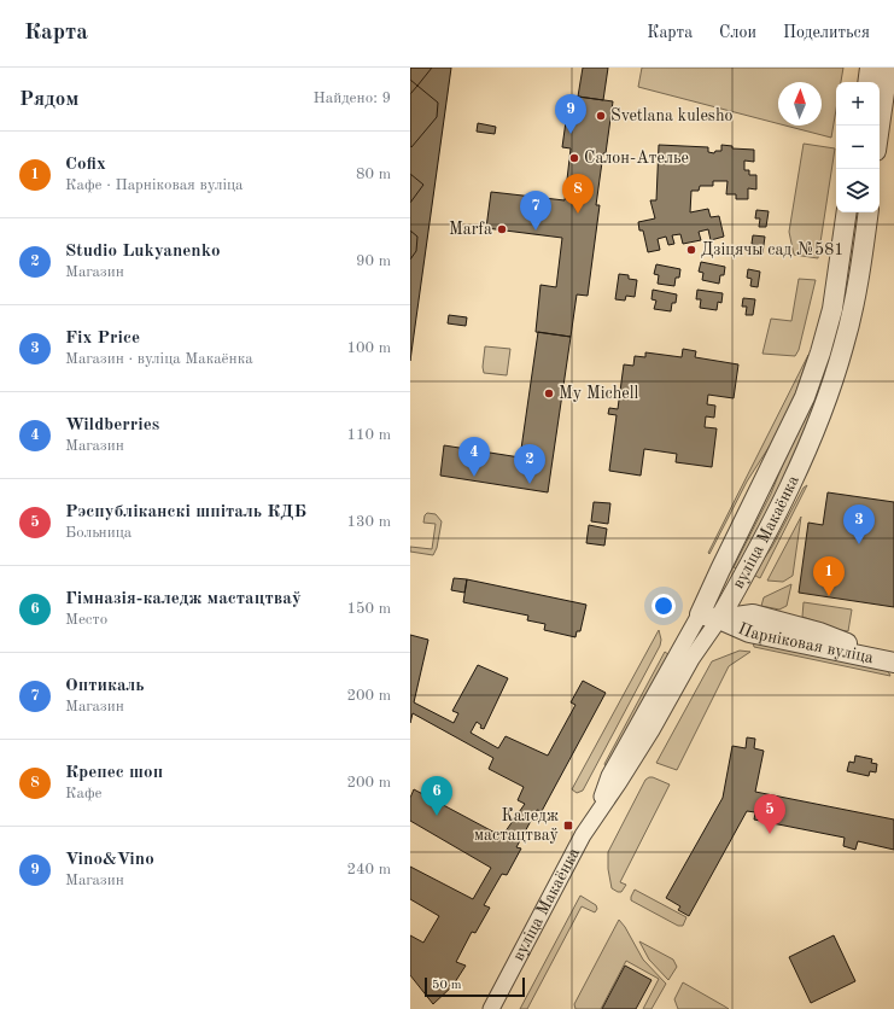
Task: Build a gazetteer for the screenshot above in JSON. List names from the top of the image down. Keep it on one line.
{"streets":{"street":["вуліца Макаёнка","Парніковая вуліца"]},"crossings":[["вуліца Макаёнка","Парніковая вуліца"]],"places":{"other":["Svetlana kulesho","Салон-Ателье","Marfa","Дзіцячы сад №581","My Michell"],"transit":["Каледж мастацтваў"]},"scale_bar":"50 m","north":"top","page":{"header":"Карта","nav":["Карта","Слои","Поделиться"],"heading":["Рядом","Найдено: 9"],"map_buttons":["+","−"],"pins":["9","8","7","4","2","3","1","6","5"],"list":[{"mark":"1","name":"Cofix","note":"Кафе · Парніковая вуліца","value":"80 m"},{"mark":"2","name":"Studio Lukyanenko","note":"Магазин","value":"90 m"},{"mark":"3","name":"Fix Price","note":"Магазин · вуліца Макаёнка","value":"100 m"},{"mark":"4","name":"Wildberries","note":"Магазин","value":"110 m"},{"mark":"5","name":"Рэспубліканскі шпіталь КДБ","note":"Больница","value":"130 m"},{"mark":"6","name":"Гімназія-каледж мастацтваў","note":"Место","value":"150 m"},{"mark":"7","name":"Оптикаль","note":"Магазин","value":"200 m"},{"mark":"8","name":"Крепес шоп","note":"Кафе","value":"200 m"},{"mark":"9","name":"Vino&Vino","note":"Магазин","value":"240 m"}],"scale":"50 m"}}
